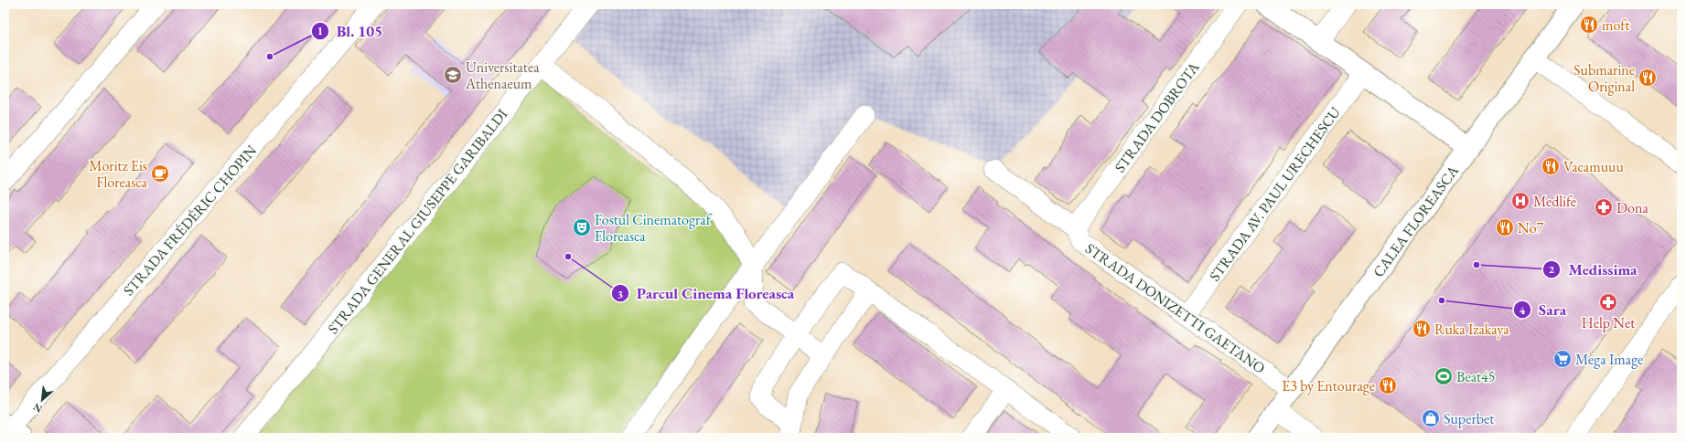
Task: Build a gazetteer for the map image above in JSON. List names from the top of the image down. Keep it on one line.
{"streets":{"street":["STRADA DOBROTA","STRADA AV. PAUL URECHESCU","STRADA FRÉDÉRIC CHOPIN","STRADA GENERAL GIUSEPPE GARIBALDI","CALEA FLOREASCA","STRADA DONIZETTI GAETANO"]},"crossings":[["STRADA DOBROTA","STRADA DONIZETTI GAETANO"],["STRADA AV. PAUL URECHESCU","STRADA DONIZETTI GAETANO"],["CALEA FLOREASCA","STRADA DONIZETTI GAETANO"]],"places":{"restaurant":["moft","Submarine Original","Vacamuuu","No7","Ruka Izakaya","E3 by Entourage"],"other":["Bl. 105","Parcul Cinema Floreasca","Medissima","Sara"],"school or university":["Universitatea Athenaeum"],"cafe":["Moritz Eis Floreasca"],"hospital":["Medlife"],"pharmacy":["Dona","Help Net"],"theatre":["Fostul Cinematograf Floreasca"],"supermarket":["Mega Image"],"sports":["Beat45"],"shop":["Superbet"]},"north":"bottom left"}
